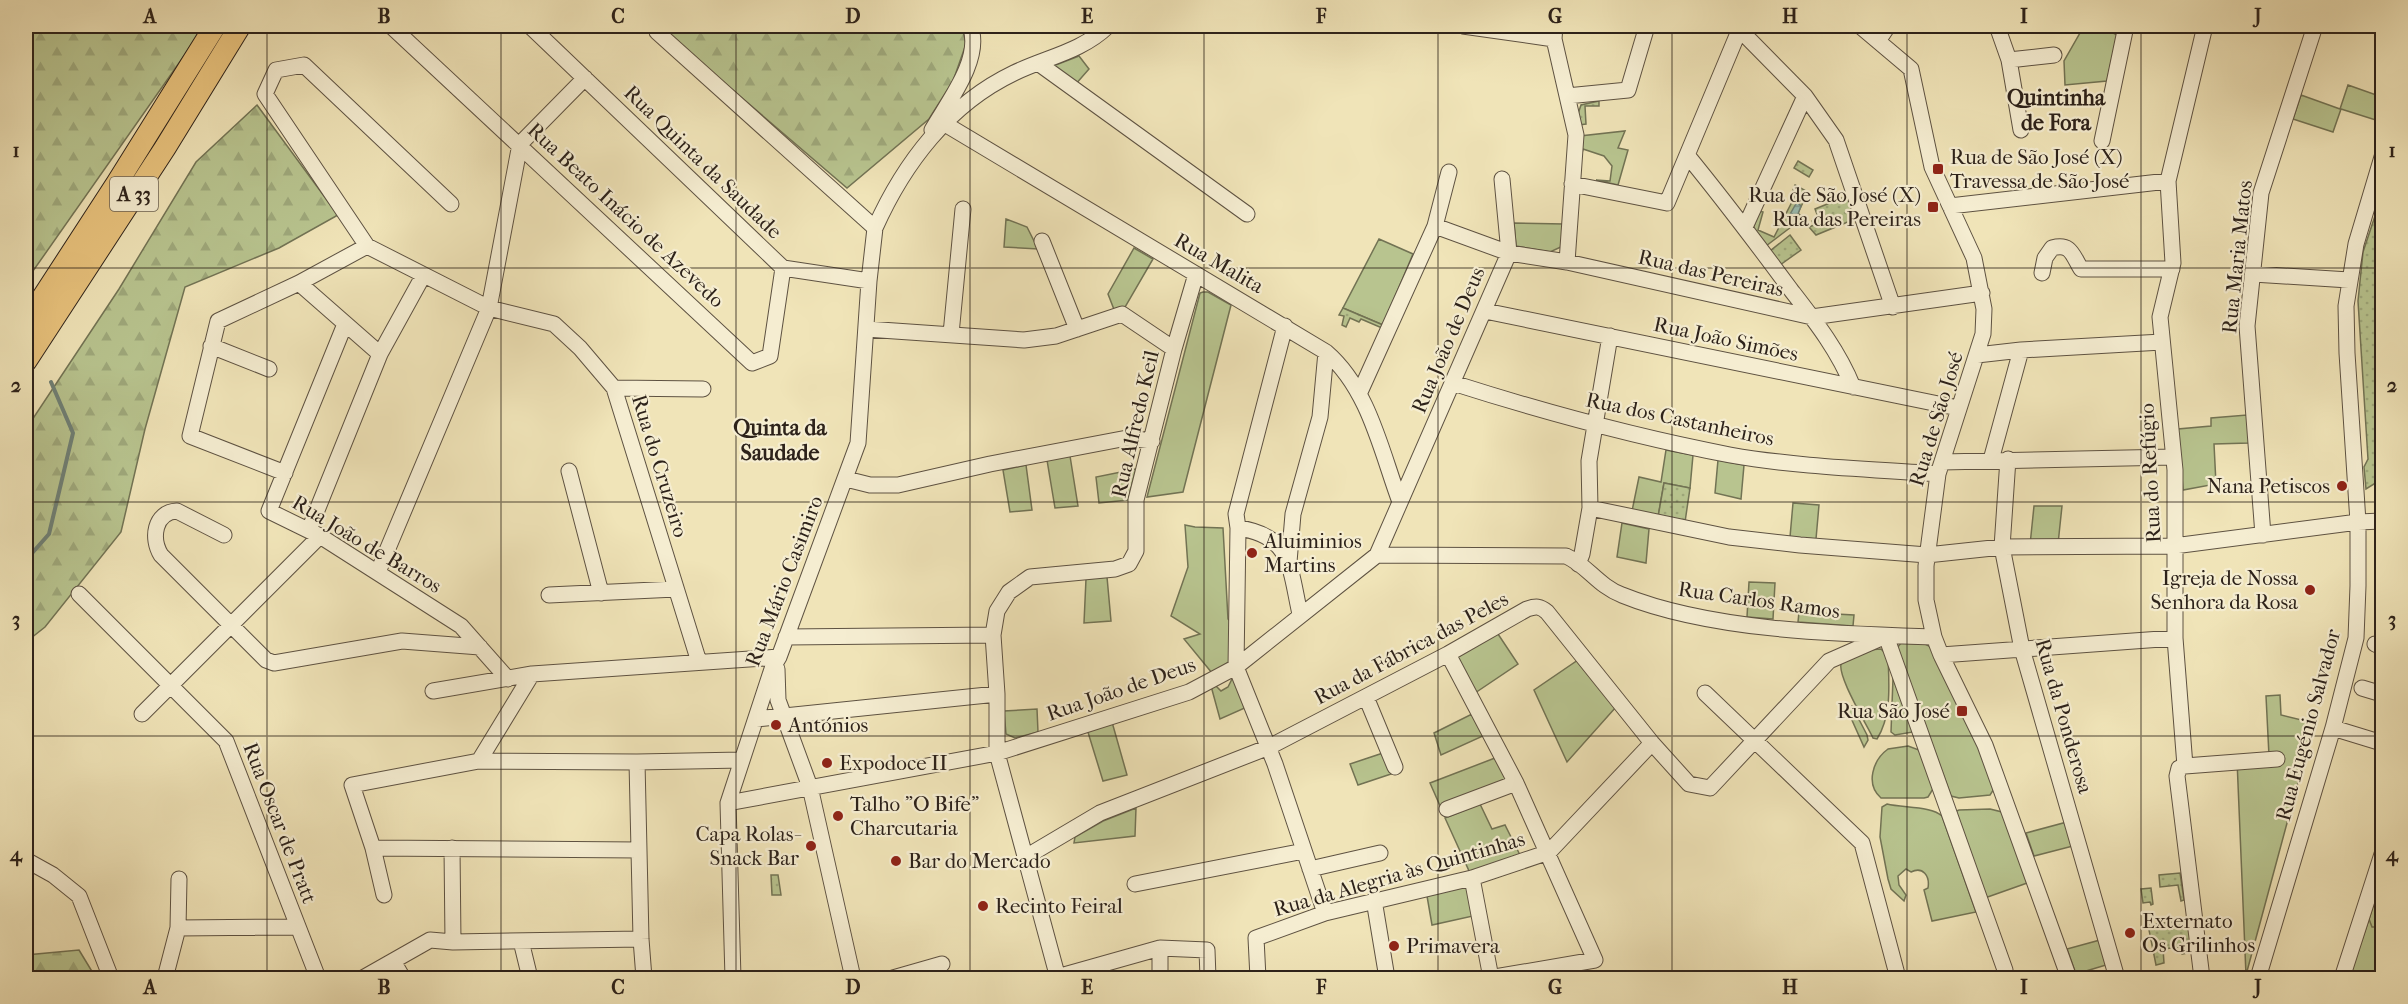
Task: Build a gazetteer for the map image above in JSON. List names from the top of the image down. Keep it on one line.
{"streets":{"highway":["A 33"],"street":["Rua Quinta da Saudade","Rua Beato Inácio de Azevedo","Rua Maria Matos","Rua Malita","Rua das Pereiras","Rua João Simões","Rua João de Deus","Rua dos Castanheiros","Rua de São José","Rua Alfredo Keil","Rua do Cruzeiro","Rua do Refúgio","Rua João de Barros","Rua Mário Casimiro","Rua Carlos Ramos","Rua da Fábrica das Peles","Rua da Ponderosa","Rua Eugénio Salvador","Rua Oscar de Pratt","Rua da Alegria às Quintinhas"]},"crossings":[["Rua Quinta da Saudade","Rua Beato Inácio de Azevedo"],["Rua Quinta da Saudade","Rua Mário Casimiro"],["Rua Malita","Rua João de Deus"],["Rua Malita","Rua Alfredo Keil"],["Rua Malita","Rua Mário Casimiro"],["Rua das Pereiras","Rua João de Deus"],["Rua das Pereiras","Rua de São José"],["Rua João Simões","Rua João de Deus"],["Rua João Simões","Rua de São José"],["Rua João de Deus","Rua dos Castanheiros"],["Rua João de Deus","Rua Alfredo Keil"],["Rua João de Deus","Rua Mário Casimiro"],["Rua João de Deus","Rua Carlos Ramos"],["Rua dos Castanheiros","Rua de São José"],["Rua dos Castanheiros","Rua do Refúgio"],["Rua dos Castanheiros","Rua da Ponderosa"],["Rua de São José","Rua Carlos Ramos"],["Rua Alfredo Keil","Rua da Fábrica das Peles"],["Rua da Fábrica das Peles","Rua da Alegria às Quintinhas"]],"districts":["Quintinha de Fora","Quinta da Saudade"],"places":{"transit":["Rua de São José (X) Travessa de São José","Rua de São José (X) Rua das Pereiras","Rua São José"],"other":["Nana Petiscos","Aluiminios Martins","Igreja de Nossa Senhora da Rosa","Antónios","Expodoce II","Talho \"O Bife\" Charcutaria","Capa Rolas- Snack Bar","Bar do Mercado","Recinto Feiral","Externato Os Grilinhos","Primavera"]},"grid":{"columns":["A","B","C","D","E","F","G","H","I","J"],"rows":["1","2","3","4"]}}
